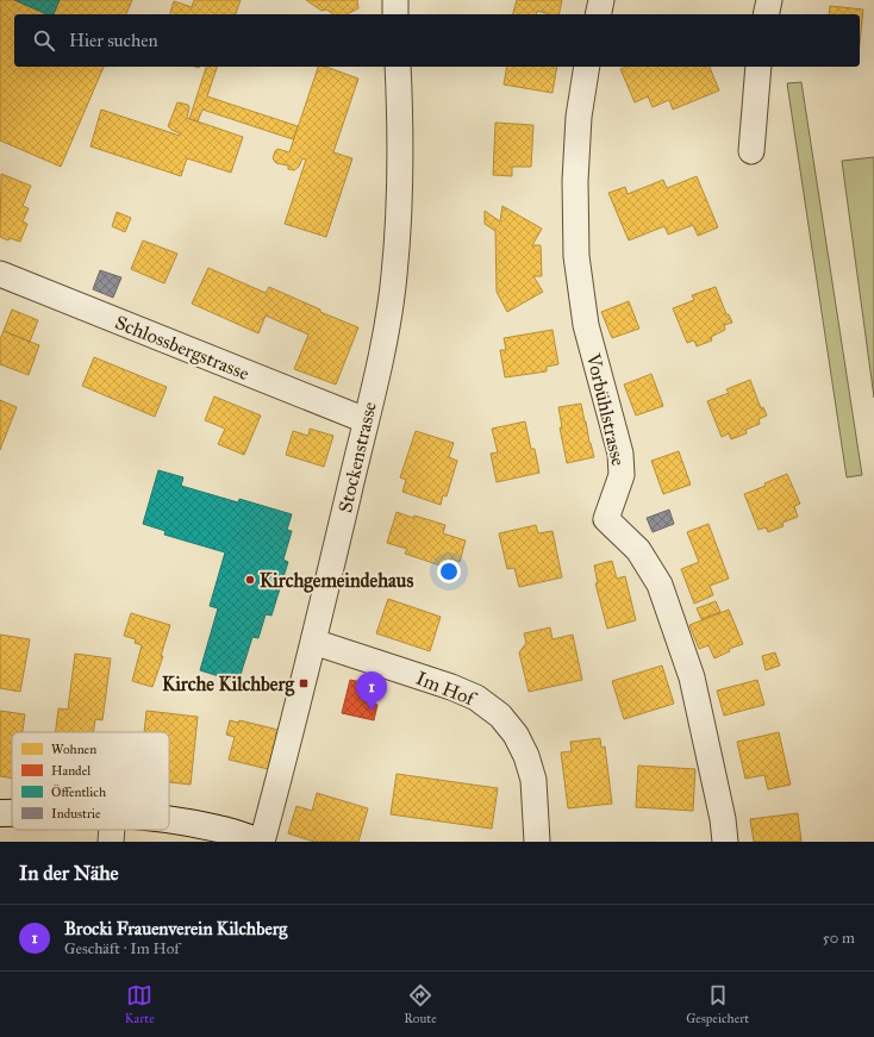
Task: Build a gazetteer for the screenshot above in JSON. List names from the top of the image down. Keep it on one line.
{"streets":{"street":["Schlossbergstrasse","Vorbühlstrasse","Stockenstrasse","Im Hof"]},"crossings":[["Schlossbergstrasse","Stockenstrasse"],["Stockenstrasse","Im Hof"]],"places":{"other":["Kirchgemeindehaus"],"transit":["Kirche Kilchberg"]},"legend":["Wohnen","Handel","Öffentlich","Industrie"],"page":{"search":"Hier suchen","pins":"1","heading":"In der Nähe","list":[{"mark":"1","name":"Brocki Frauenverein Kilchberg","note":"Geschäft · Im Hof","value":"50 m"}],"nav":["Karte","Route","Gespeichert"]}}
